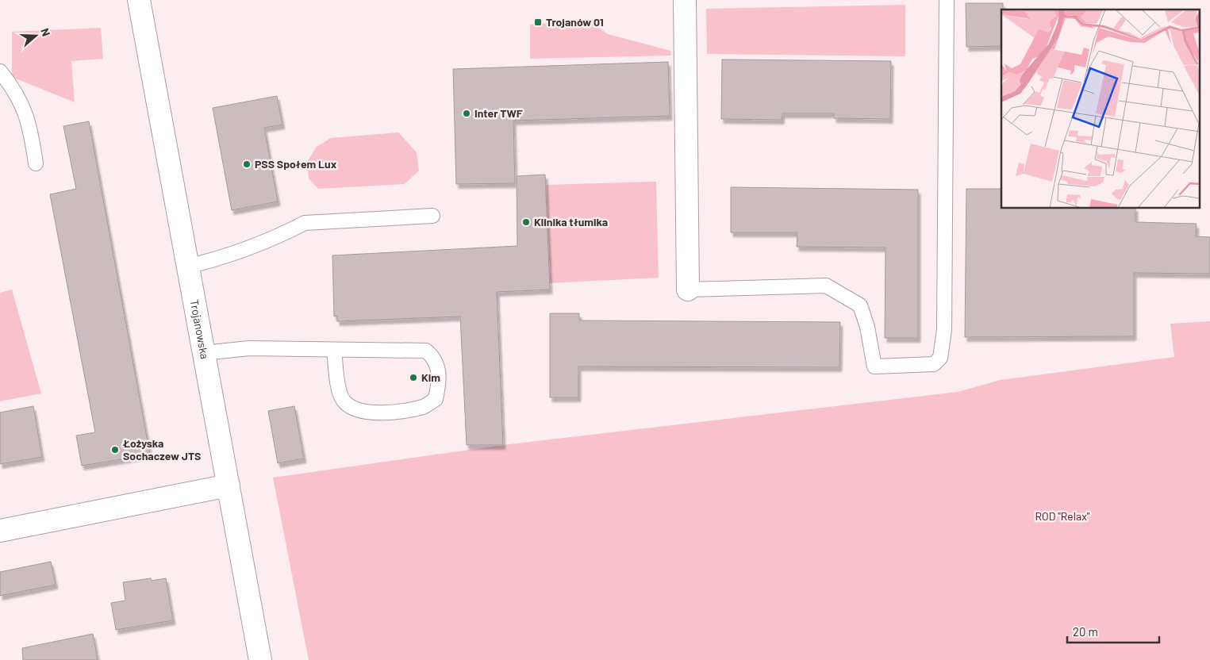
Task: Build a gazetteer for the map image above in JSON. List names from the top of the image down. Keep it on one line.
{"streets":{"street":["Trojanowska"]},"parks":["ROD \"Relax\""],"places":{"transit":["Trojanów 01"],"other":["Inter TWF","PSS Społem Lux","Klinika tłumika","Kim","Łożyska Sochaczew JTS"]},"scale_bar":"20 m","north":"right"}
